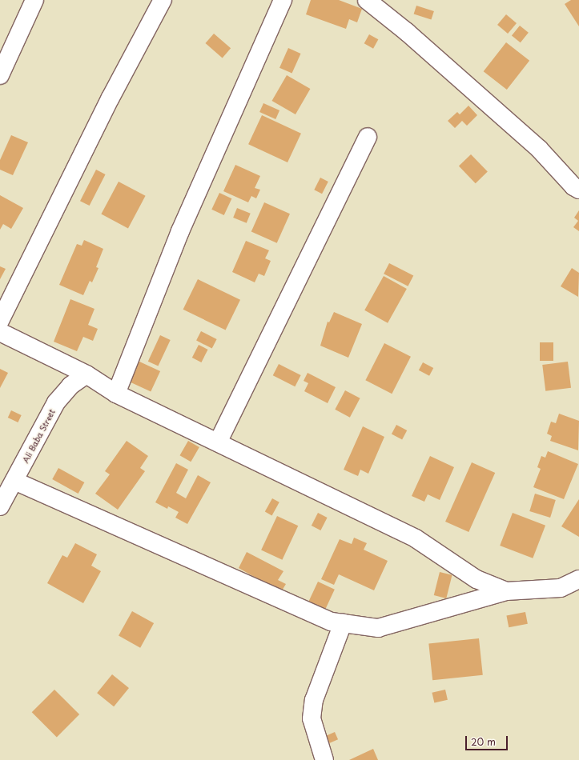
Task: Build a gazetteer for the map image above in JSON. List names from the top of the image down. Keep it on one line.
{"streets":{"street":["Ali Baba Street"]},"scale_bar":"20 m"}
